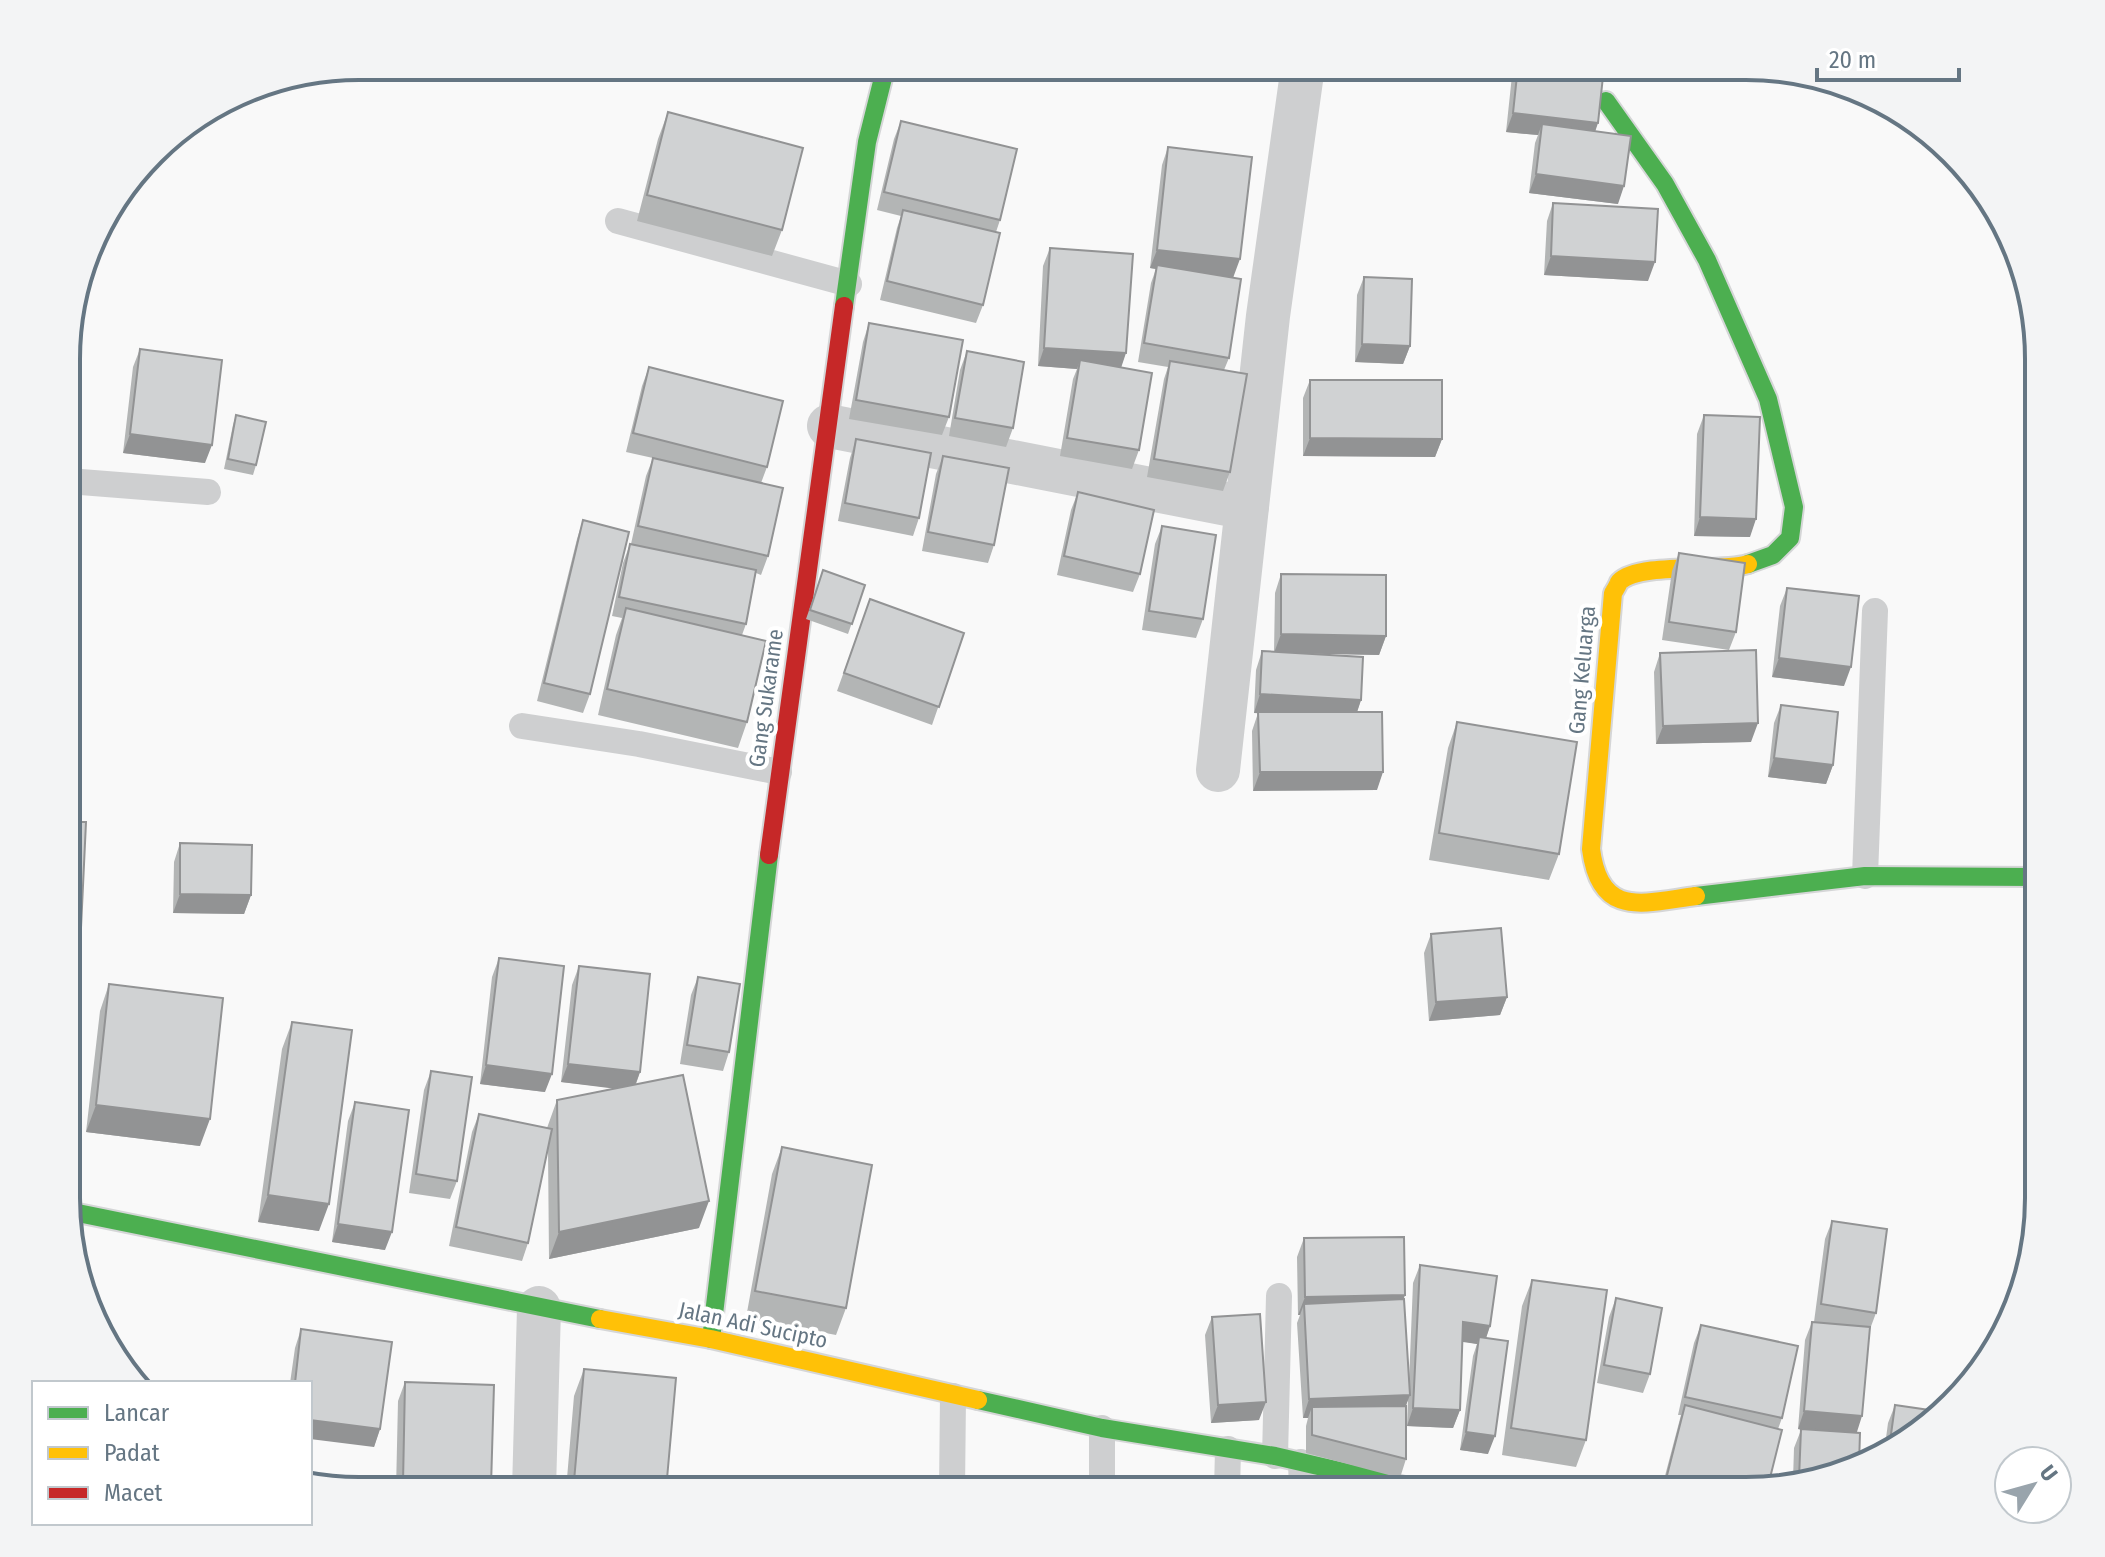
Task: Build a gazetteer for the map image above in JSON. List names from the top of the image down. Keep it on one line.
{"streets":{"street":["Gang Keluarga","Gang Sukarame","Jalan Adi Sucipto"]},"crossings":[["Gang Sukarame","Jalan Adi Sucipto"]],"legend":["Lancar","Padat","Macet"],"scale_bar":"20 m","north":"top right"}
